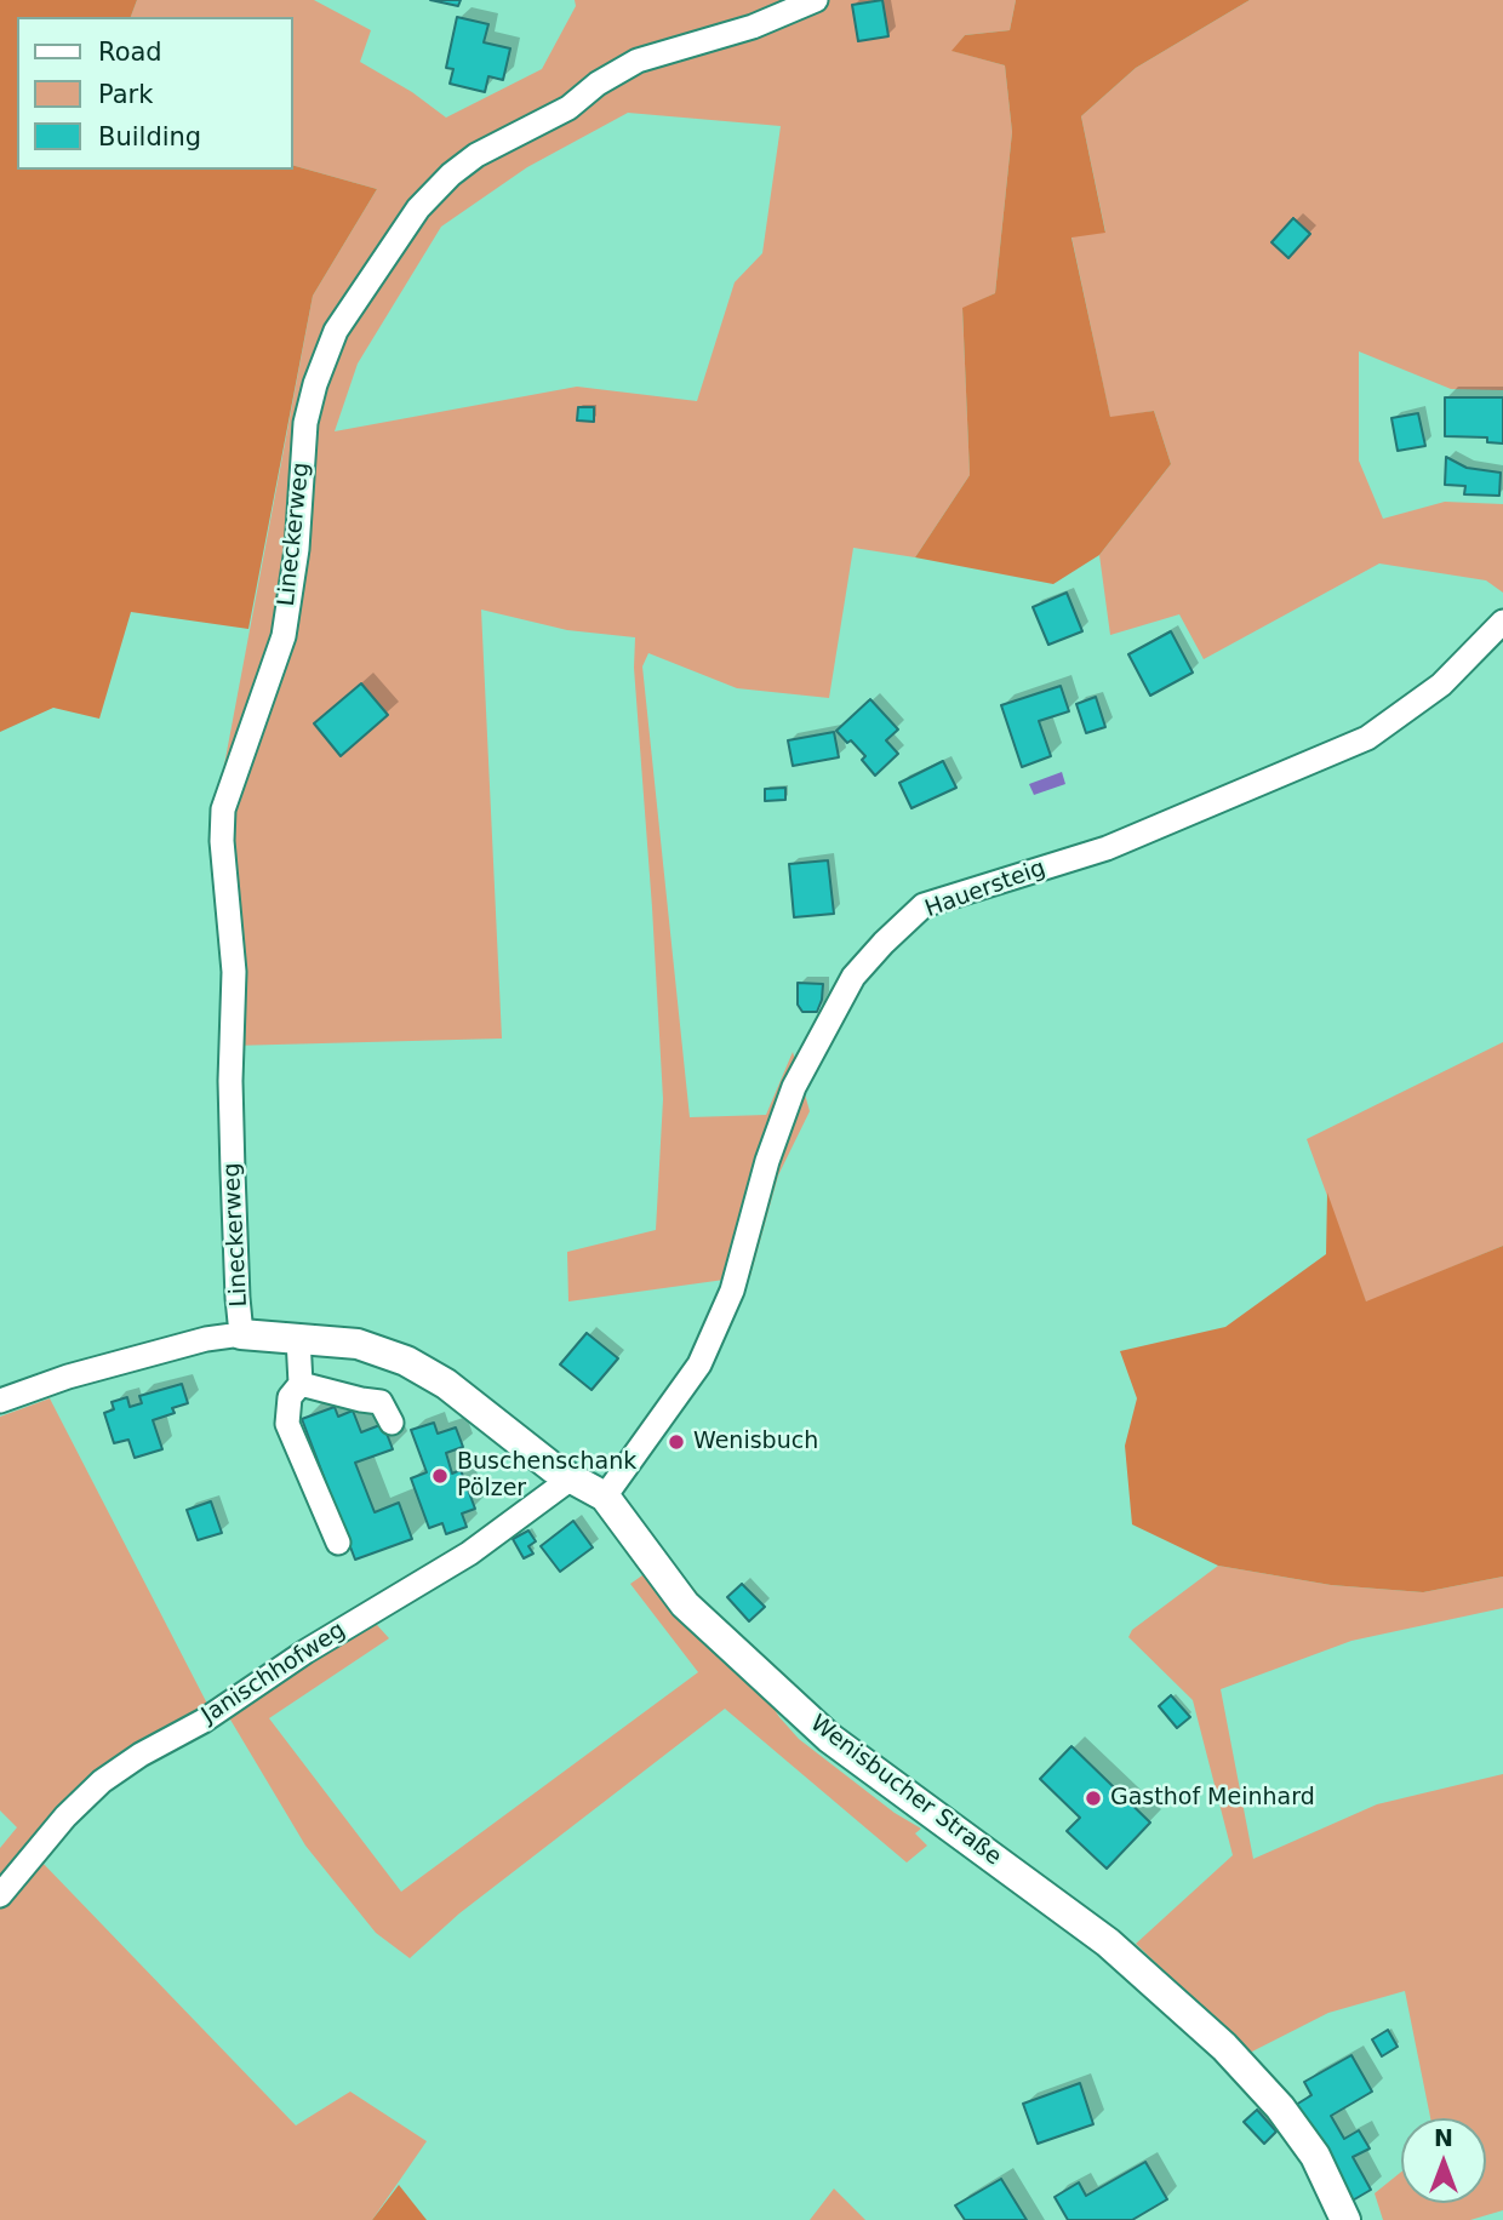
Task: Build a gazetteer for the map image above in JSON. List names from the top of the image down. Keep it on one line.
{"streets":{"street":["Lineckerweg","Hauersteig","Janischhofweg","Wenisbucher Straße"]},"crossings":[["Lineckerweg","Wenisbucher Straße"],["Hauersteig","Wenisbucher Straße"],["Janischhofweg","Wenisbucher Straße"]],"places":["Wenisbuch","Buschenschank Pölzer","Gasthof Meinhard"],"legend":["Road","Park","Building"],"north":"top"}
